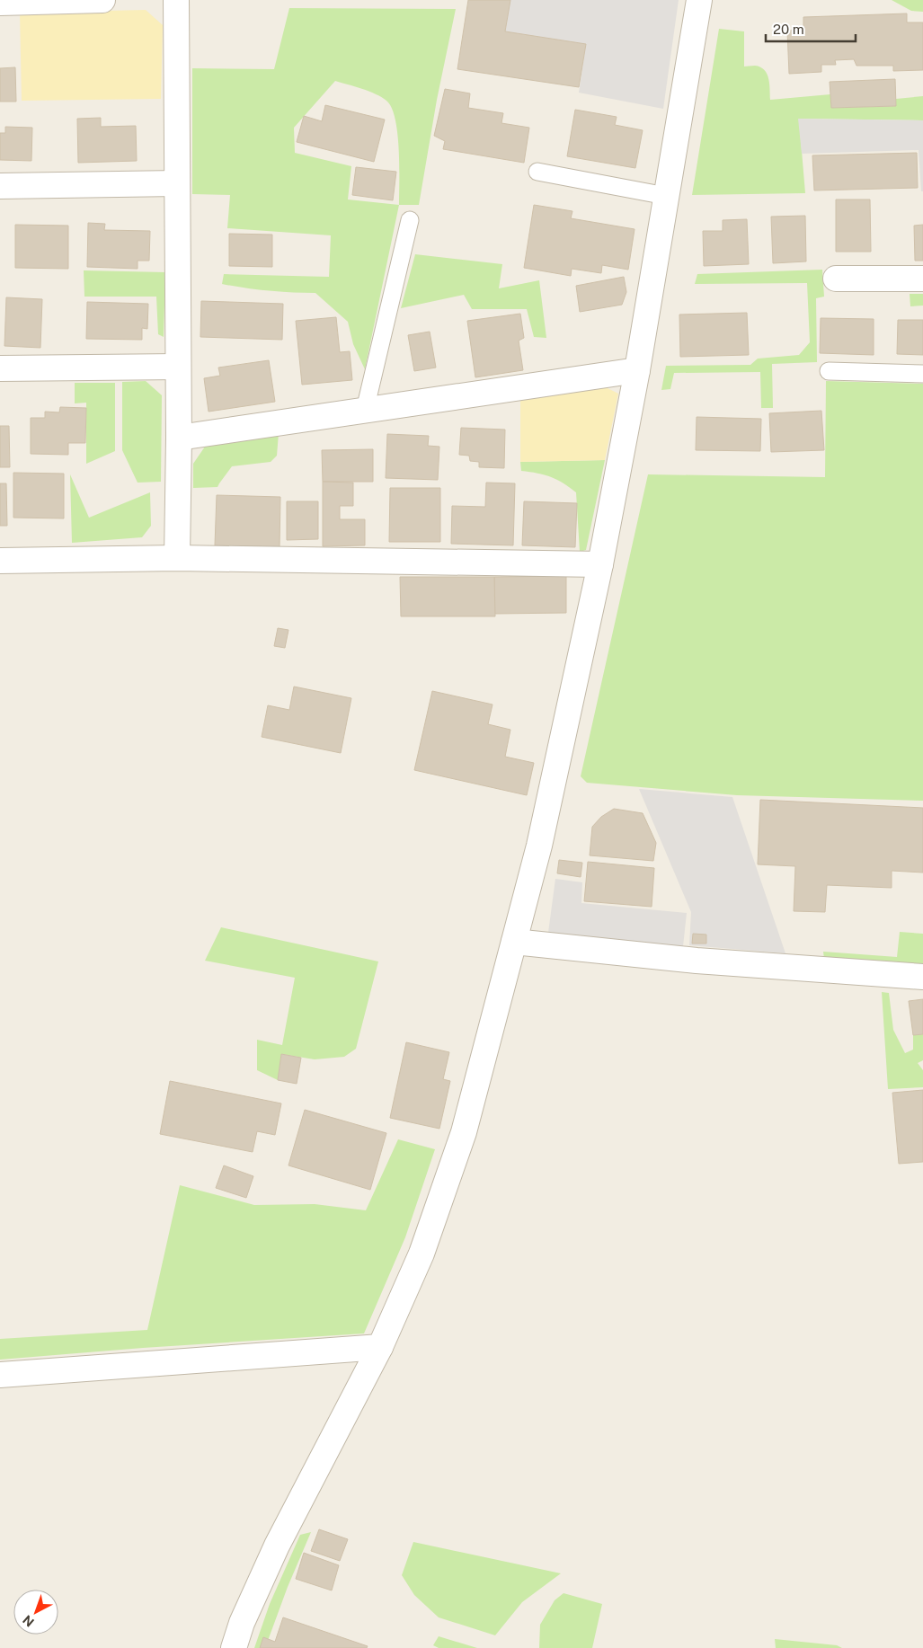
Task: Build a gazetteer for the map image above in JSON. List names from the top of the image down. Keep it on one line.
{"scale_bar":"20 m","north":"bottom left"}
